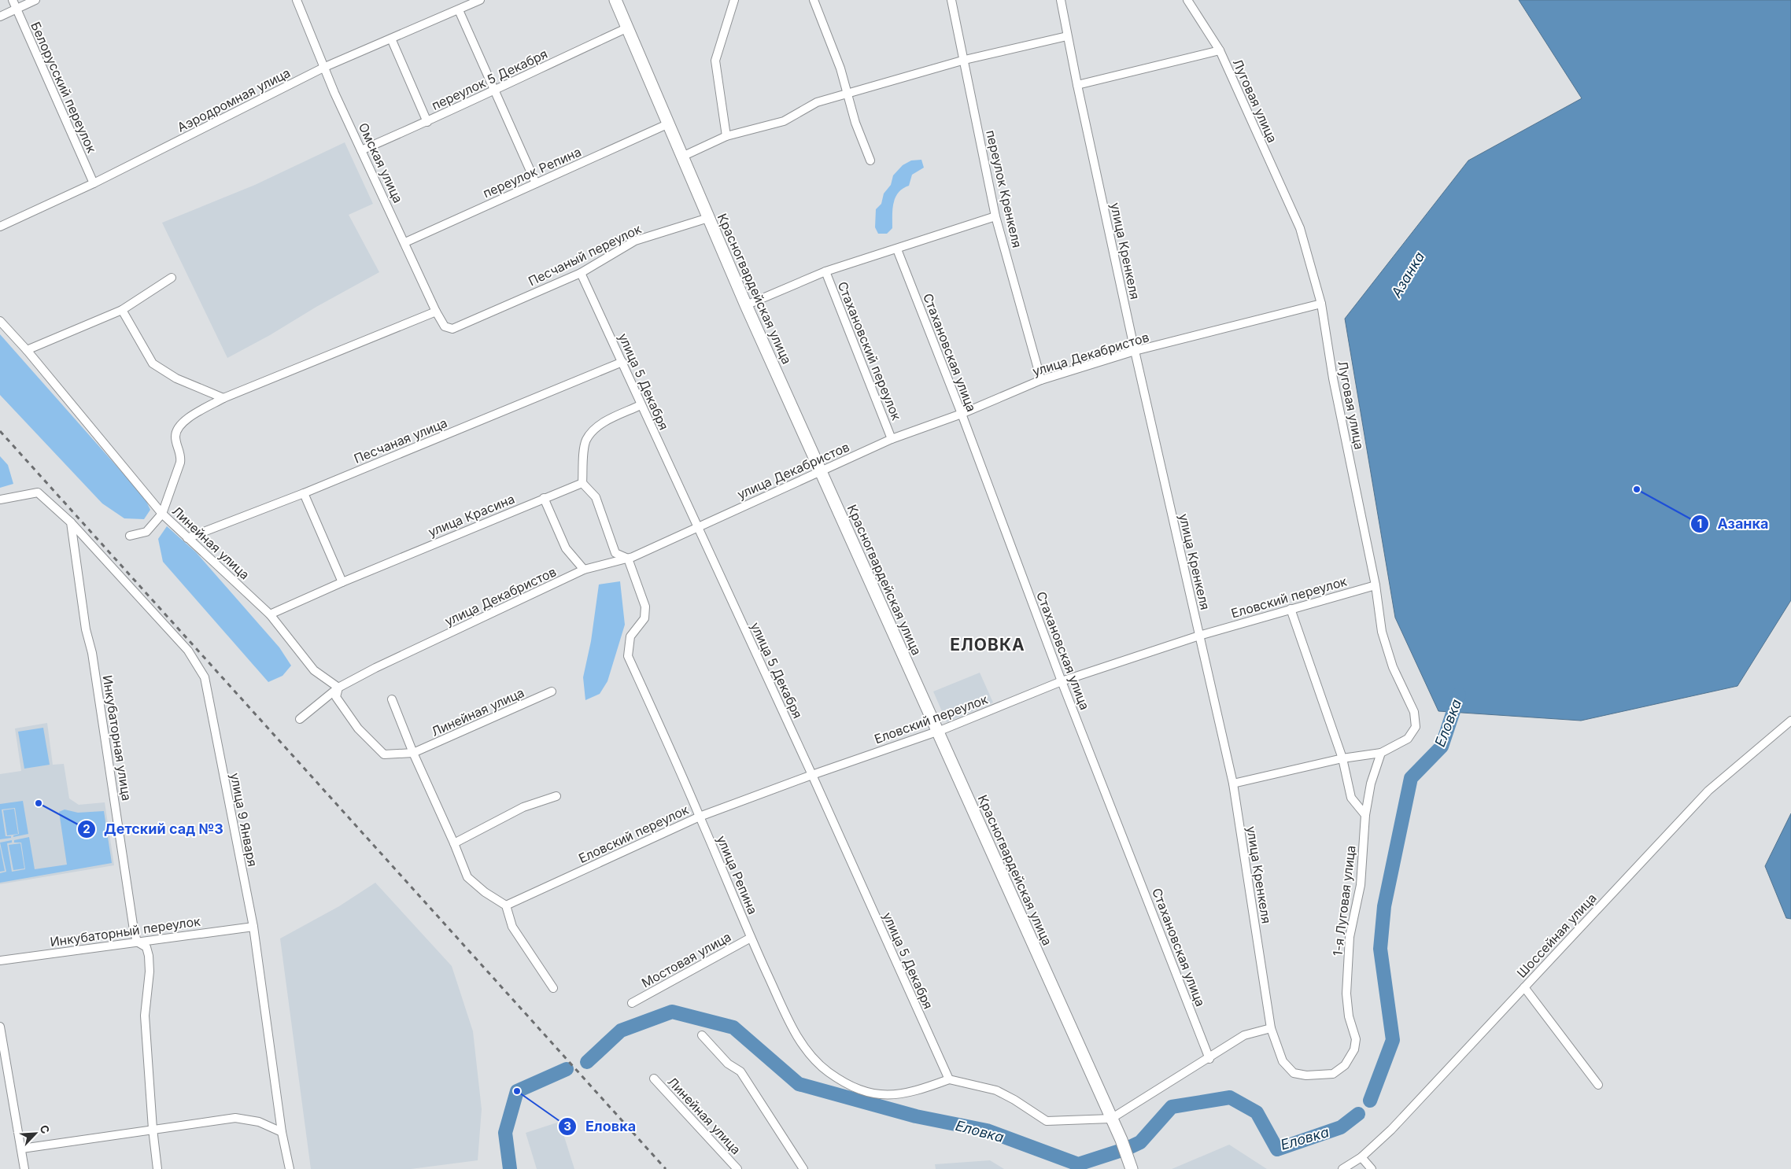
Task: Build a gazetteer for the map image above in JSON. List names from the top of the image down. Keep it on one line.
{"streets":{"main road":["Красногвардейская улица"],"street":["переулок 5 Декабря","Белорусский переулок","Аэродромная улица","Луговая улица","Омская улица","переулок Репина","переулок Кренкеля","улица Кренкеля","Песчаный переулок","Стахановский переулок","Стахановская улица","улица Декабристов","улица 5 Декабря","Песчаная улица","улица Красина","Линейная улица","Еловский переулок","Инкубаторная улица","улица 9 Января","улица Репина","1-я Луговая улица","Инкубаторный переулок","Шоссейная улица","Мостовая улица"]},"crossings":[["переулок 5 Декабря","Омская улица"],["переулок 5 Декабря","Красногвардейская улица"],["Белорусский переулок","Аэродромная улица"],["Аэродромная улица","Омская улица"],["Луговая улица","улица Кренкеля"],["Луговая улица","улица Декабристов"],["Луговая улица","Еловский переулок"],["Омская улица","переулок Репина"],["Омская улица","Песчаный переулок"],["переулок Репина","Красногвардейская улица"],["переулок Кренкеля","улица Декабристов"],["улица Кренкеля","улица Декабристов"],["улица Кренкеля","Еловский переулок"],["улица Кренкеля","1-я Луговая улица"],["Песчаный переулок","Красногвардейская улица"],["Песчаный переулок","улица 5 Декабря"],["Красногвардейская улица","улица Декабристов"],["Красногвардейская улица","Еловский переулок"],["Стахановский переулок","улица Декабристов"],["Стахановская улица","улица Декабристов"],["Стахановская улица","Еловский переулок"],["улица Декабристов","улица 5 Декабря"],["улица Декабристов","Линейная улица"],["улица Декабристов","улица Репина"],["улица 5 Декабря","Песчаная улица"],["улица 5 Декабря","Еловский переулок"],["улица 5 Декабря","улица Репина"],["Песчаная улица","Линейная улица"],["улица Красина","Линейная улица"],["Еловский переулок","улица Репина"],["Инкубаторная улица","улица 9 Января"],["Инкубаторная улица","Инкубаторный переулок"],["улица 9 Января","Инкубаторный переулок"],["улица Репина","Мостовая улица"]],"districts":["ЕЛОВКА"],"water":["Азанка","Еловка"],"places":["Азанка","Детский сад №3","Еловка"],"north":"top right"}
